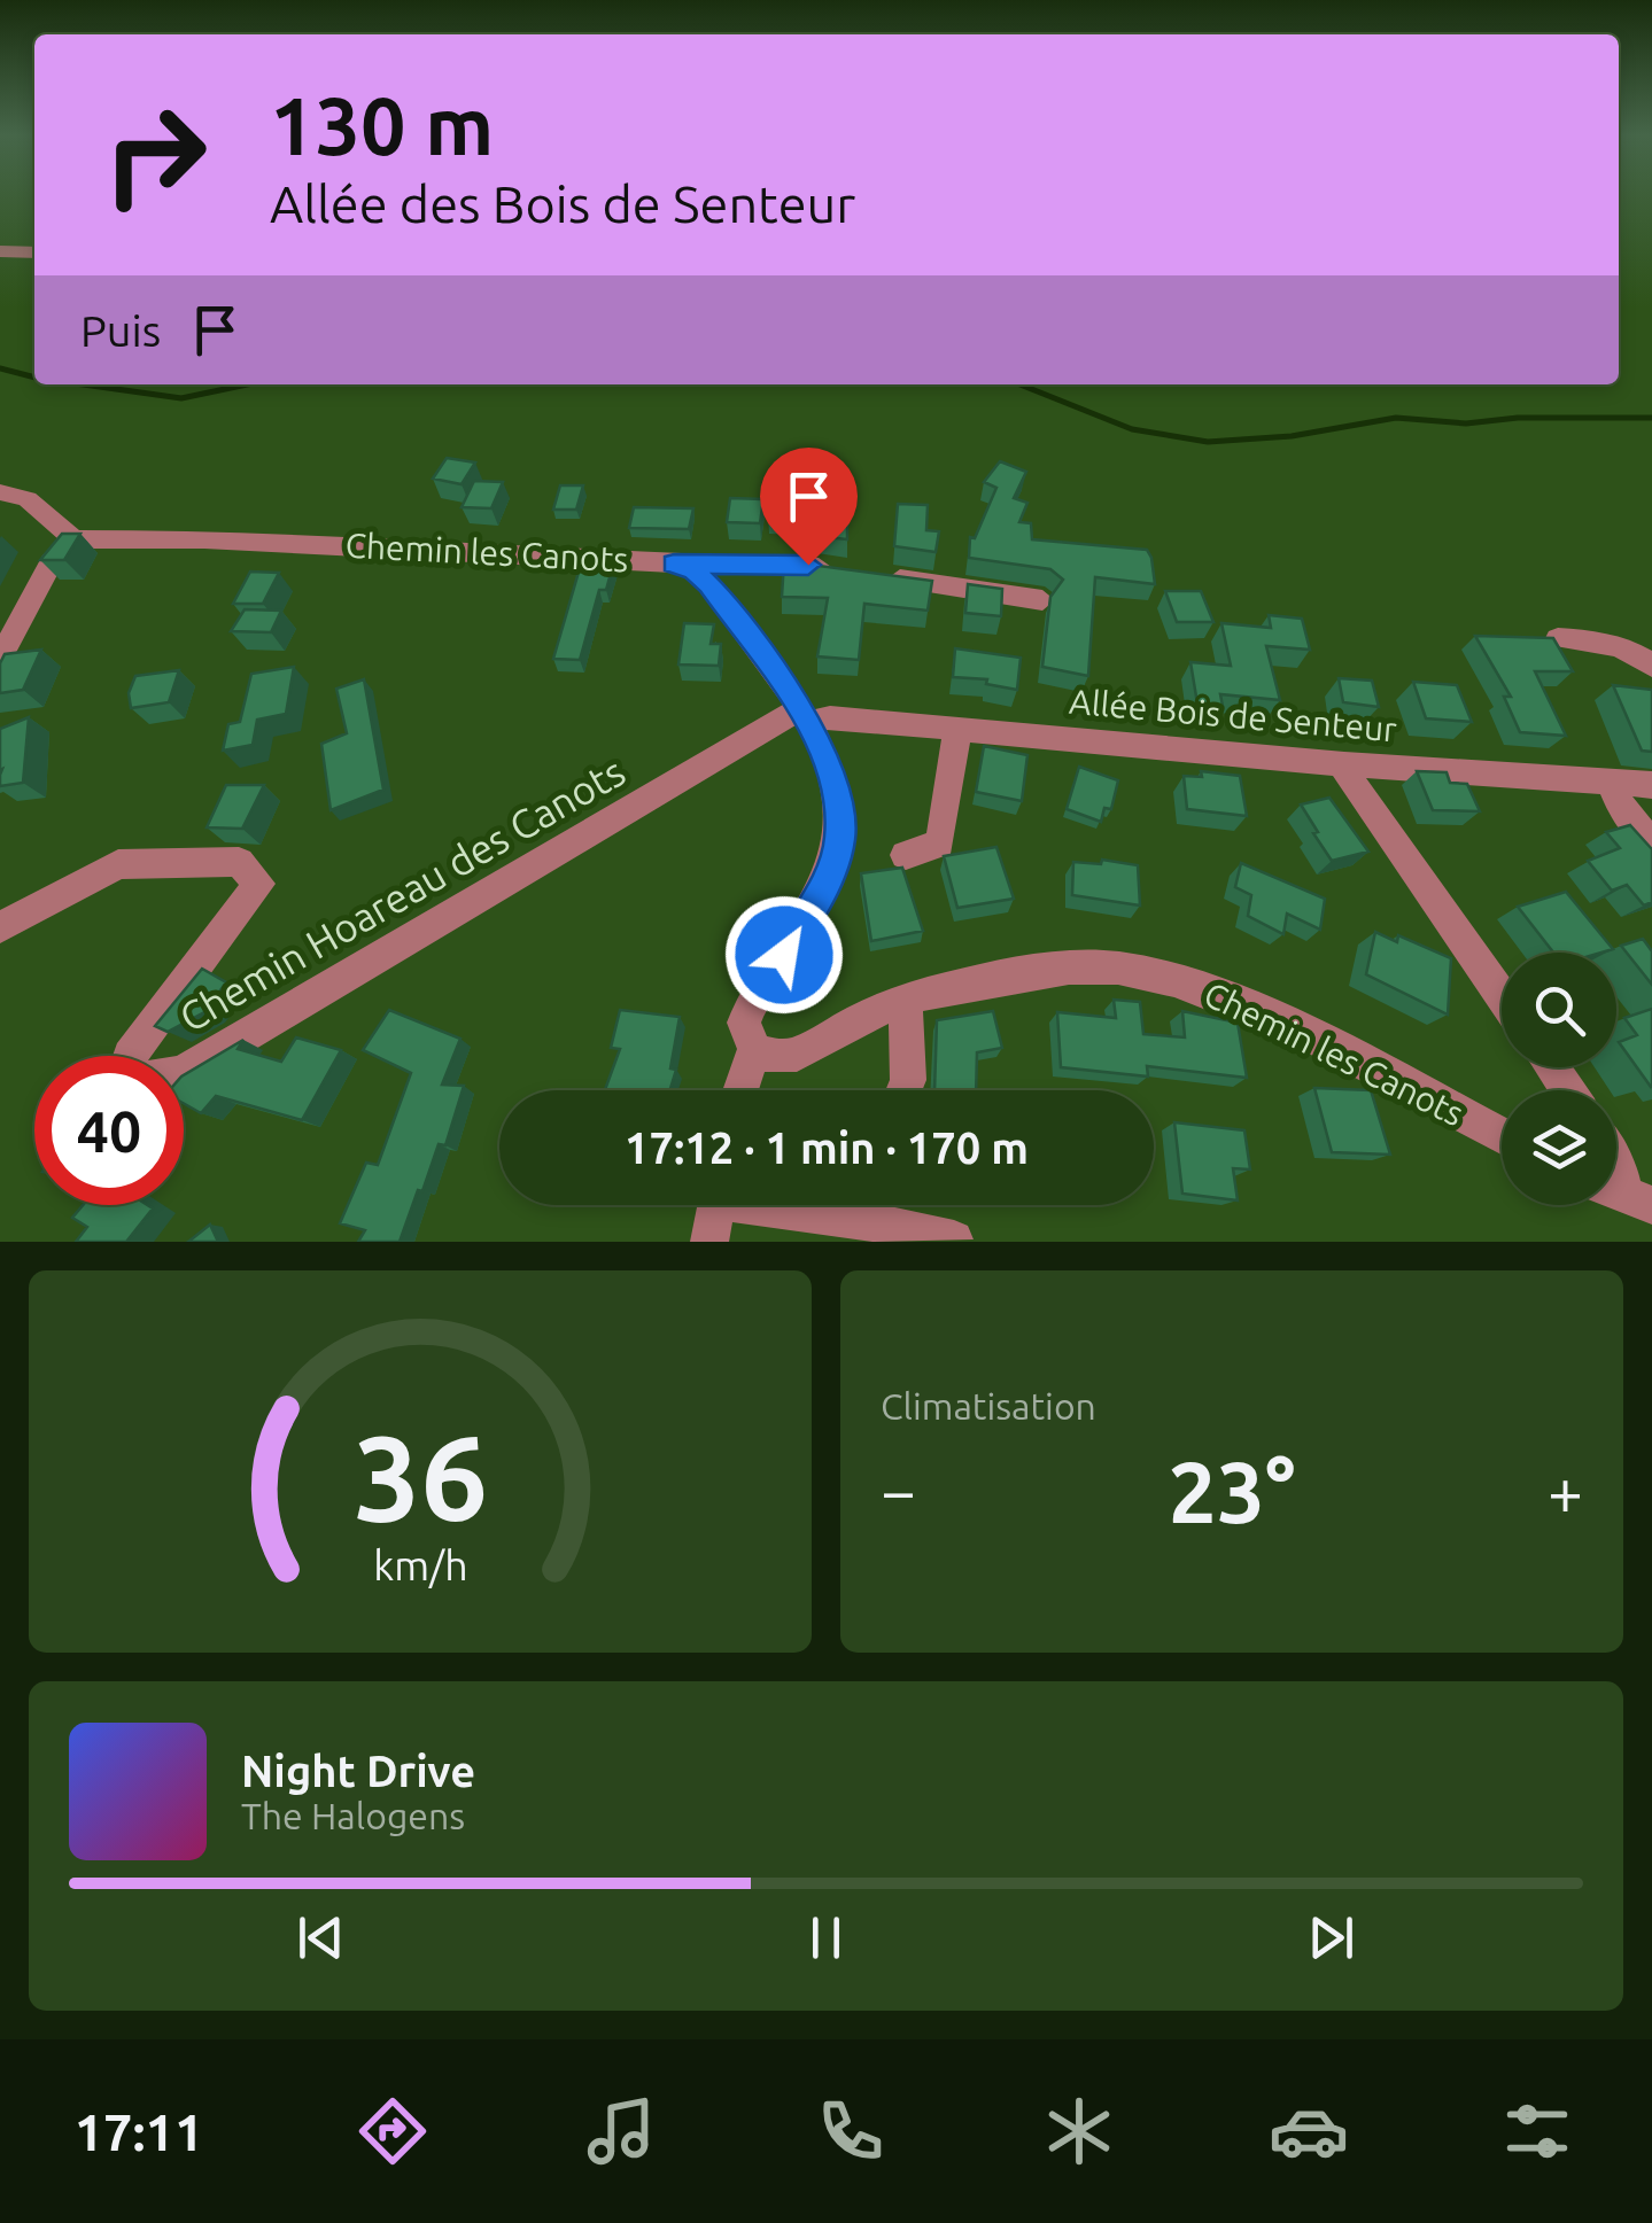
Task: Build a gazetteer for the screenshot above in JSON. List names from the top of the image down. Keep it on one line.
{"streets":{"street":["Chemin les Canots","Allée Bois de Senteur","Chemin Hoareau des Canots"]},"crossings":[["Chemin les Canots","Allée Bois de Senteur"],["Chemin les Canots","Chemin Hoareau des Canots"],["Allée Bois de Senteur","Chemin Hoareau des Canots"]],"page":{"turn":["130 m","Allée des Bois de Senteur"],"then":"Puis","limit":"40","trip":"17:12 · 1 min · 170 m","tile":"Climatisation","heat":["−","23°","+"],"song":["Night Drive","The Halogens"],"tabs":"17:11","gauge":["36","km/h"]}}
